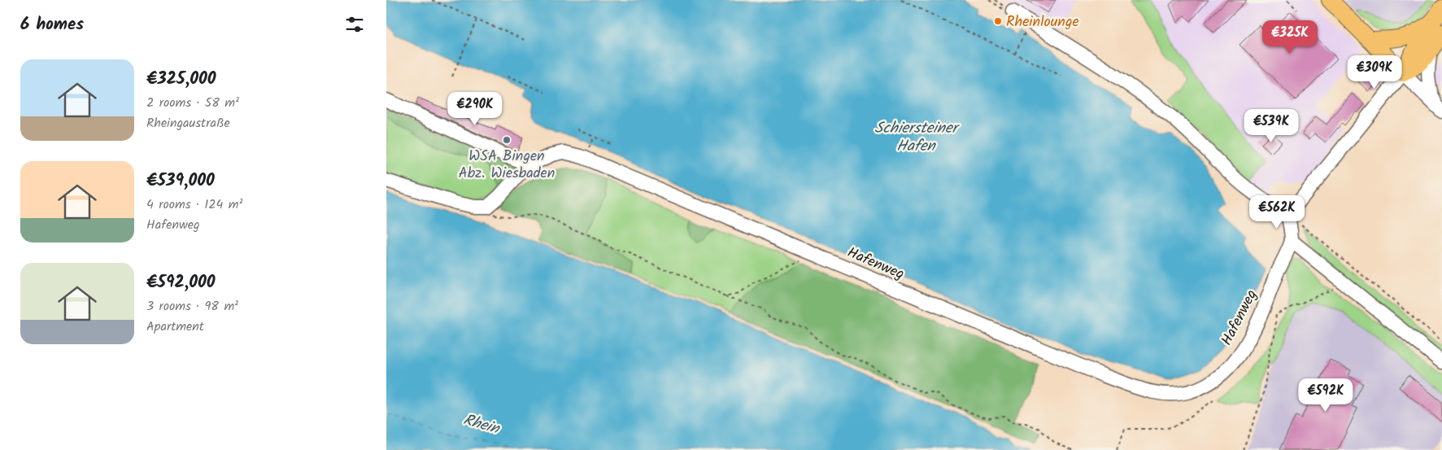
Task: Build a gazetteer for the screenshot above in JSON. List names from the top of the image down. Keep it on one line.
{"streets":{"street":["Hafenweg"]},"water":["Schiersteiner Hafen","Rhein"],"places":["Rheinlounge","WSA Bingen Abz. Wiesbaden"],"page":{"heading":"6 homes","price":["€325K","€309K","€290K","€539K","€562K","€592K"],"list":[{"name":"€325,000","note":"2 rooms · 58 m² · Rheingaustraße"},{"name":"€539,000","note":"4 rooms · 124 m² · Hafenweg"},{"name":"€592,000","note":"3 rooms · 98 m² · Apartment"}]}}
